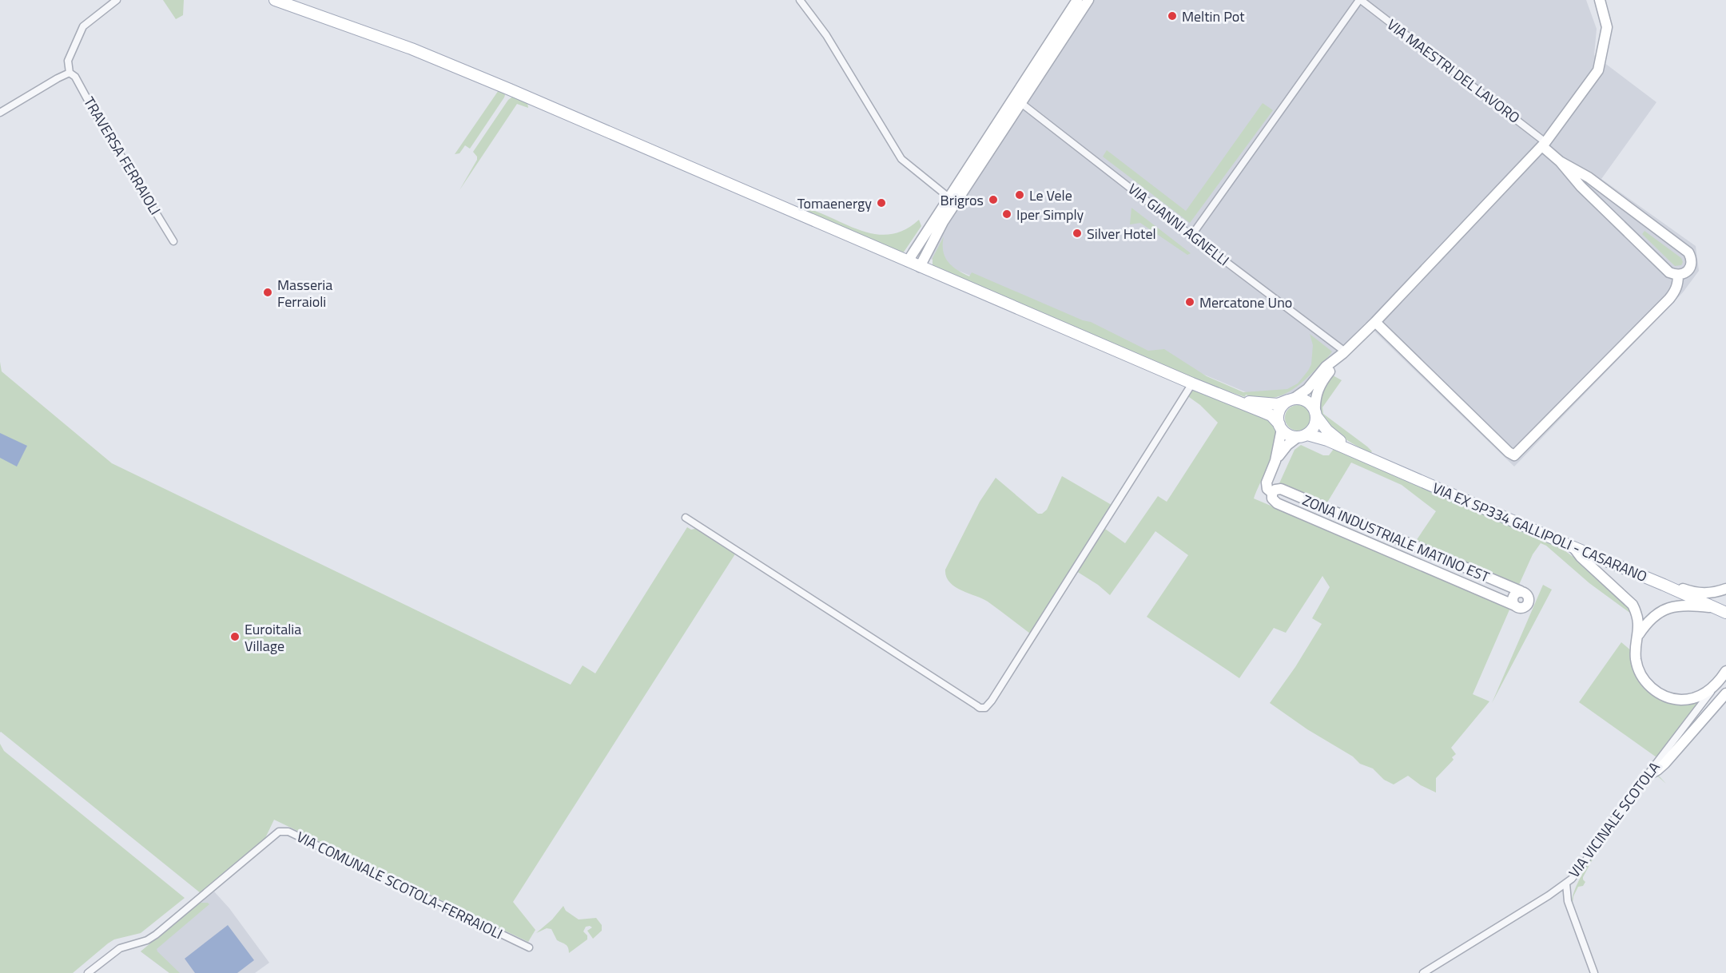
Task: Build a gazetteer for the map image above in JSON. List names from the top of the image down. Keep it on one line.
{"streets":{"main road":["VIA EX SP334 GALLIPOLI - CASARANO"],"street":["VIA MAESTRI DEL LAVORO","TRAVERSA FERRAIOLI","VIA GIANNI AGNELLI","ZONA INDUSTRIALE MATINO EST","VIA VICINALE SCOTOLA","VIA COMUNALE SCOTOLA-FERRAIOLI"]},"places":["Meltin Pot","Le Vele","Brigros","Tomaenergy","Iper Simply","Silver Hotel","Masseria Ferraioli","Mercatone Uno","Euroitalia Village"]}
